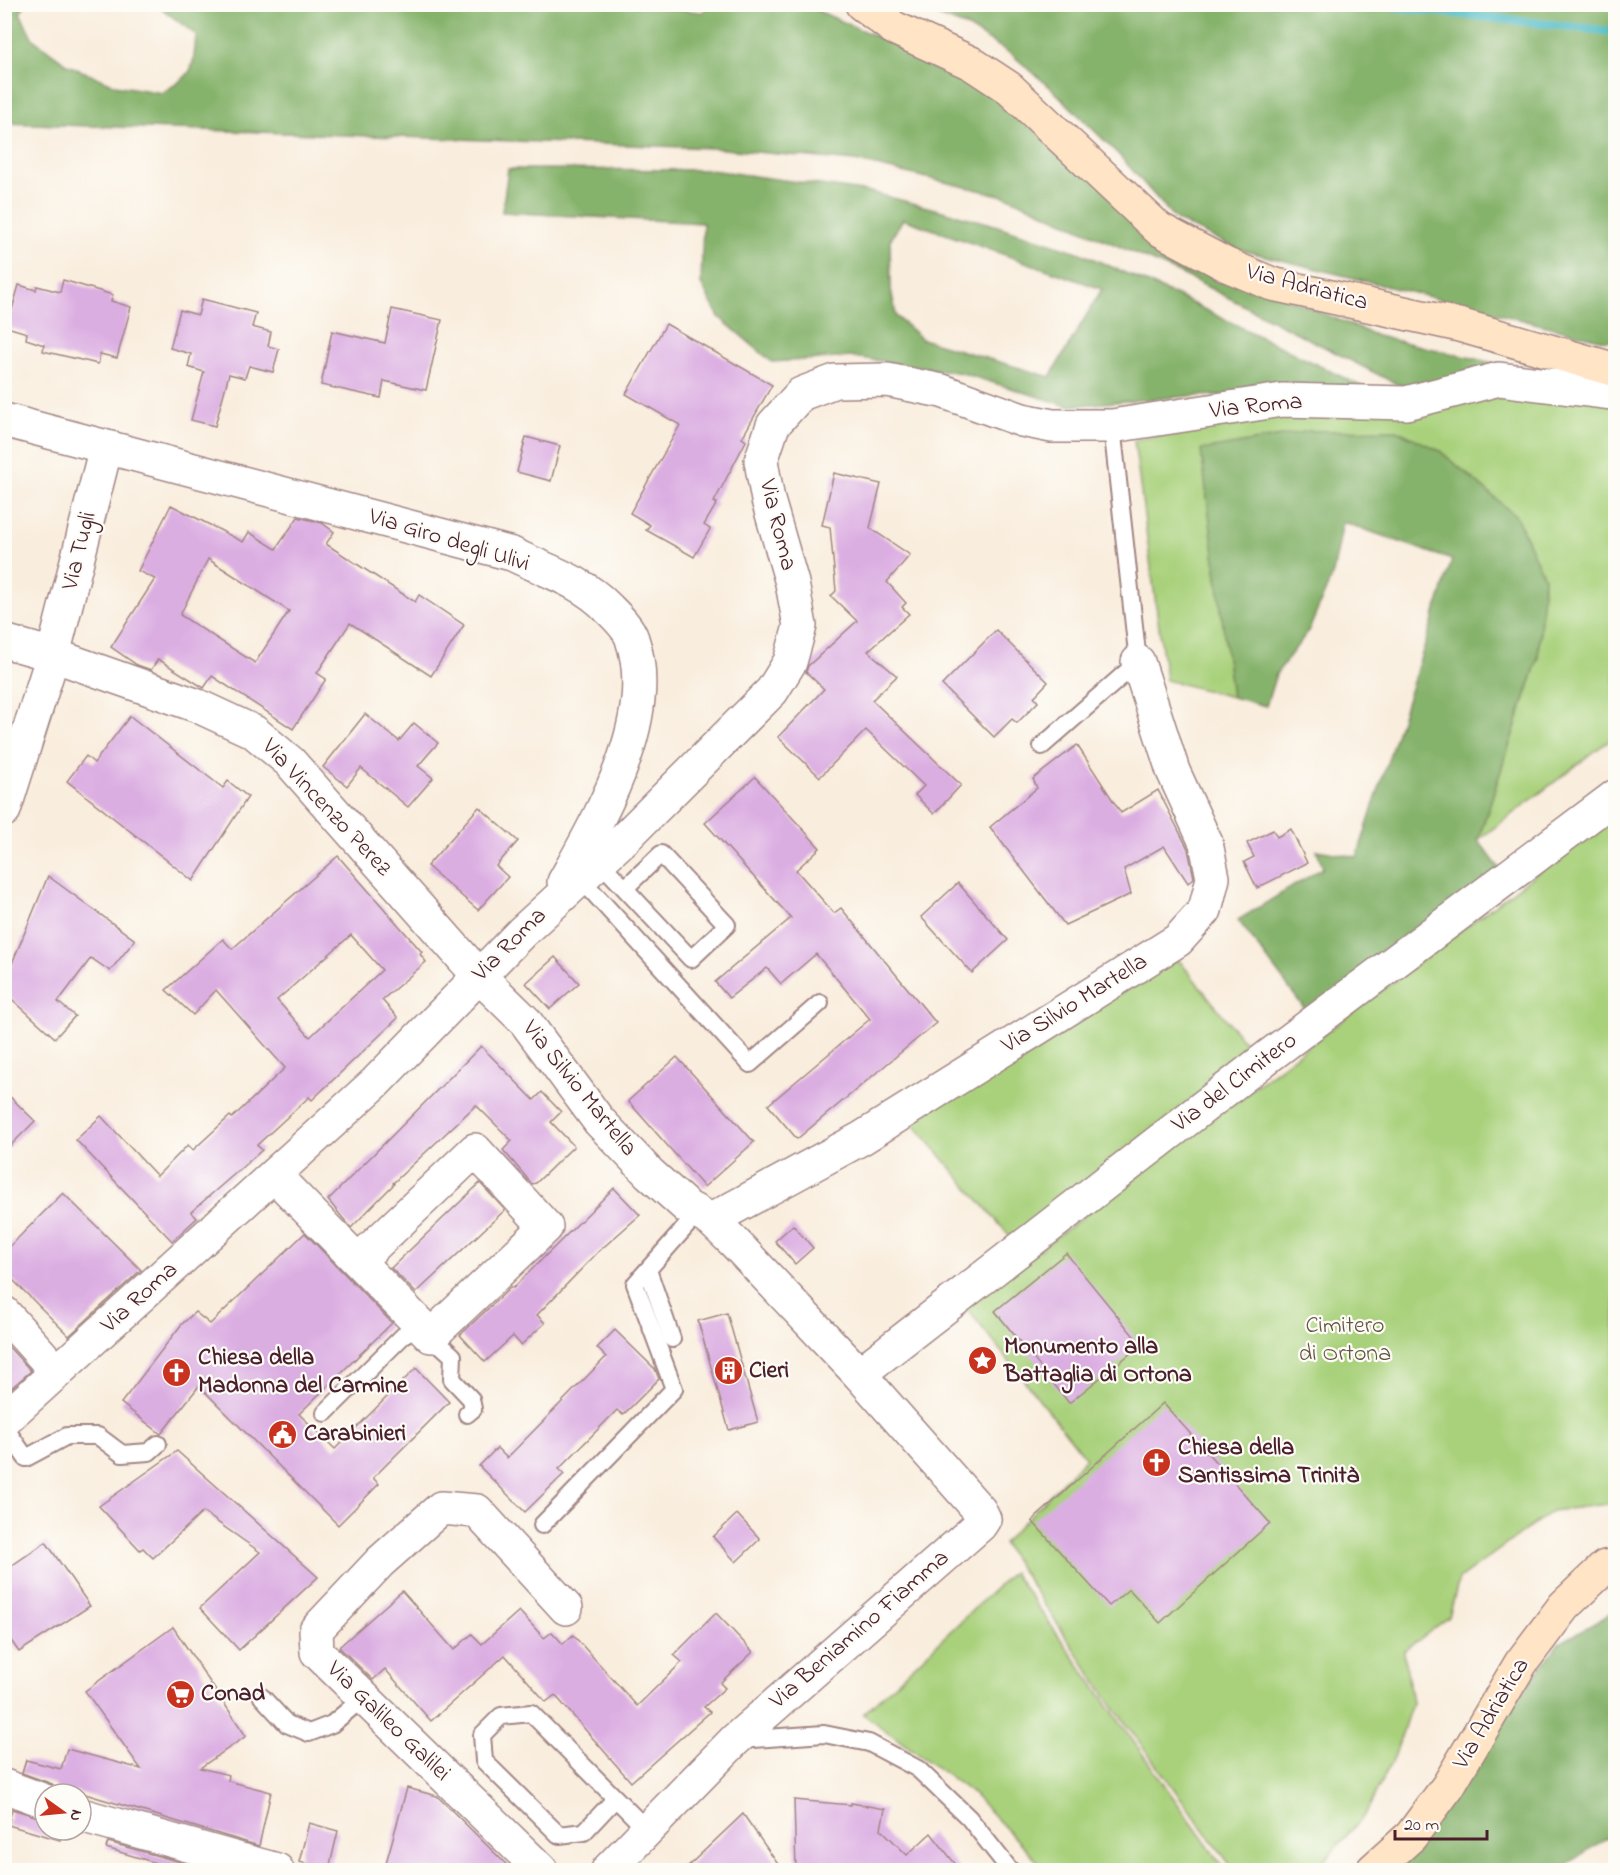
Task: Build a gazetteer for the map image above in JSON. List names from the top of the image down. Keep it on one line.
{"streets":{"main road":["Via Adriatica"],"street":["Via Roma","Via Giro degli Ulivi","Via Tugli","Via Vincenzo Perez","Via Silvio Martella","Via del Cimitero","Via Beniamino Fiamma","Via Galileo Galilei"]},"crossings":[["Via Roma","Via Giro degli Ulivi"],["Via Roma","Via Vincenzo Perez"],["Via Roma","Via Silvio Martella"],["Via Giro degli Ulivi","Via Tugli"],["Via Tugli","Via Vincenzo Perez"],["Via Vincenzo Perez","Via Silvio Martella"],["Via Silvio Martella","Via del Cimitero"],["Via Silvio Martella","Via Beniamino Fiamma"]],"parks":["Cimitero di Ortona"],"places":{"place":["Monumento alla Battaglia di Ortona"],"building":["Cieri"],"church":["Chiesa della Madonna del Carmine","Chiesa della Santissima Trinità"],"public building":["Carabinieri"],"supermarket":["Conad"]},"scale_bar":"20 m","north":"right"}
